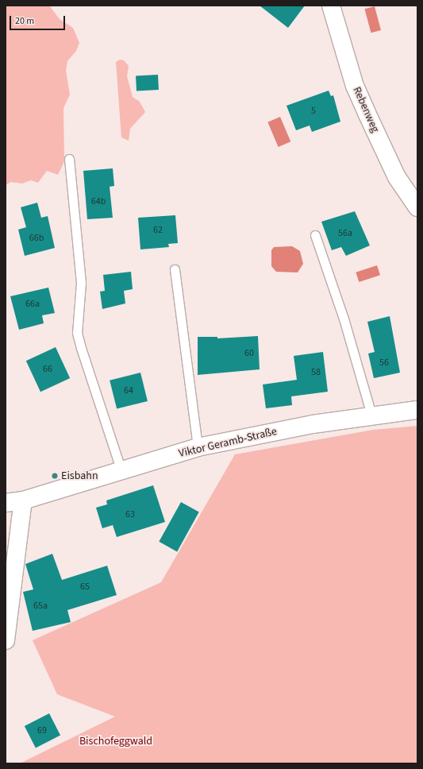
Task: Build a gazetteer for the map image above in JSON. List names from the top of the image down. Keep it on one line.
{"streets":{"street":["Rebenweg","Viktor Geramb-Straße"]},"parks":["Bischofeggwald"],"places":["Eisbahn"],"house_numbers":["5","64b","62","56a","66b","66a","60","56","66","58","64","63","65","65a","69"],"scale_bar":"20 m"}
